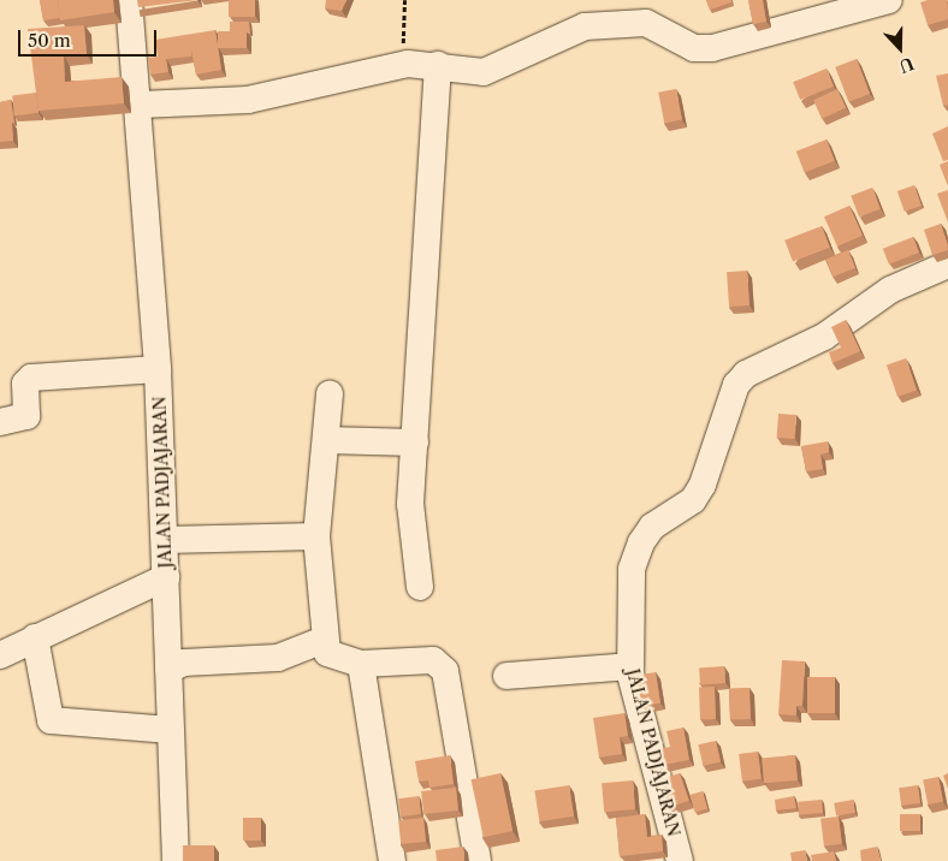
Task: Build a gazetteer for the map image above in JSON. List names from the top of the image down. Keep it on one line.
{"streets":{"street":["JALAN PADJAJARAN"]},"scale_bar":"50 m","north":"bottom"}
